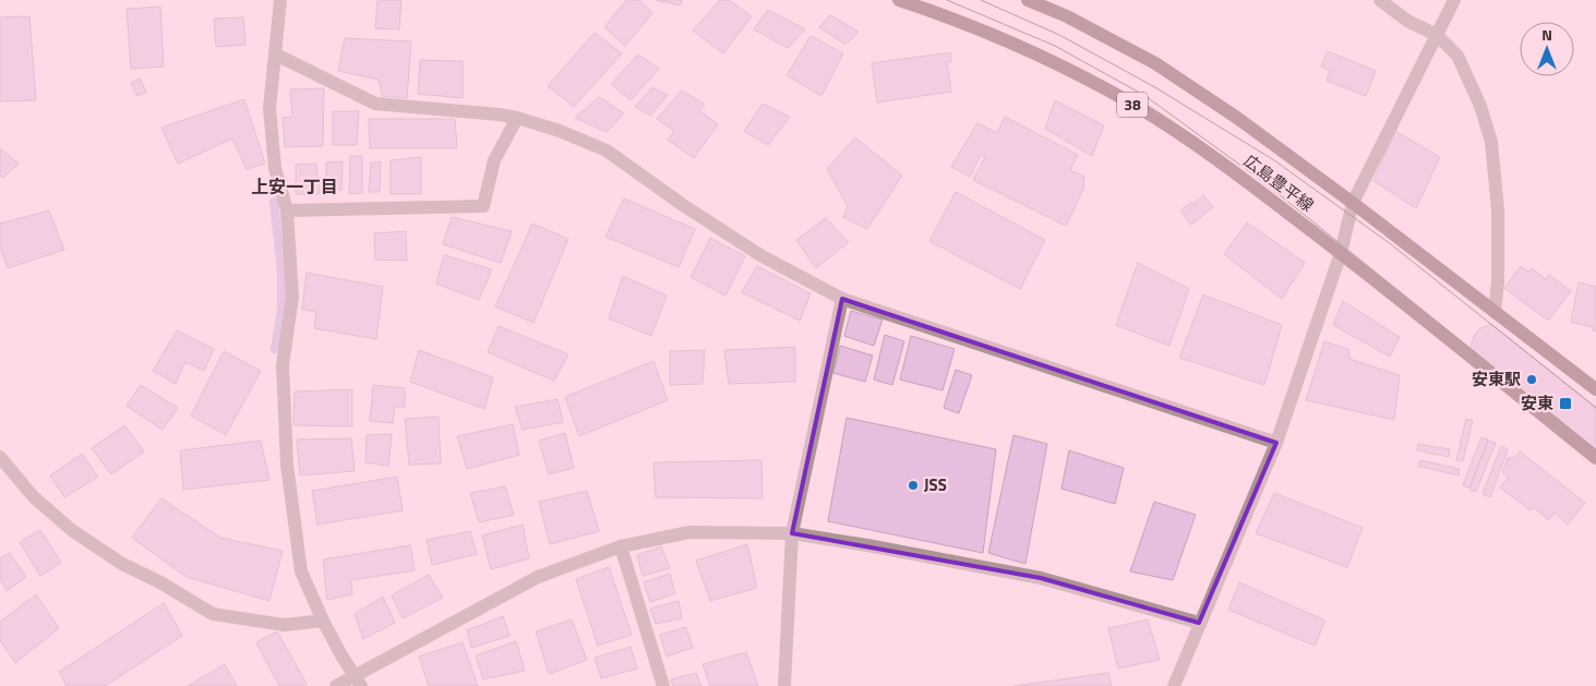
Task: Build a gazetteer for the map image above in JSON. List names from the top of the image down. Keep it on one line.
{"streets":{"main road":["38","広島豊平線"]},"districts":["上安一丁目"],"places":{"other":["安東駅","JSS"],"transit":["安東"]},"north":"top"}
